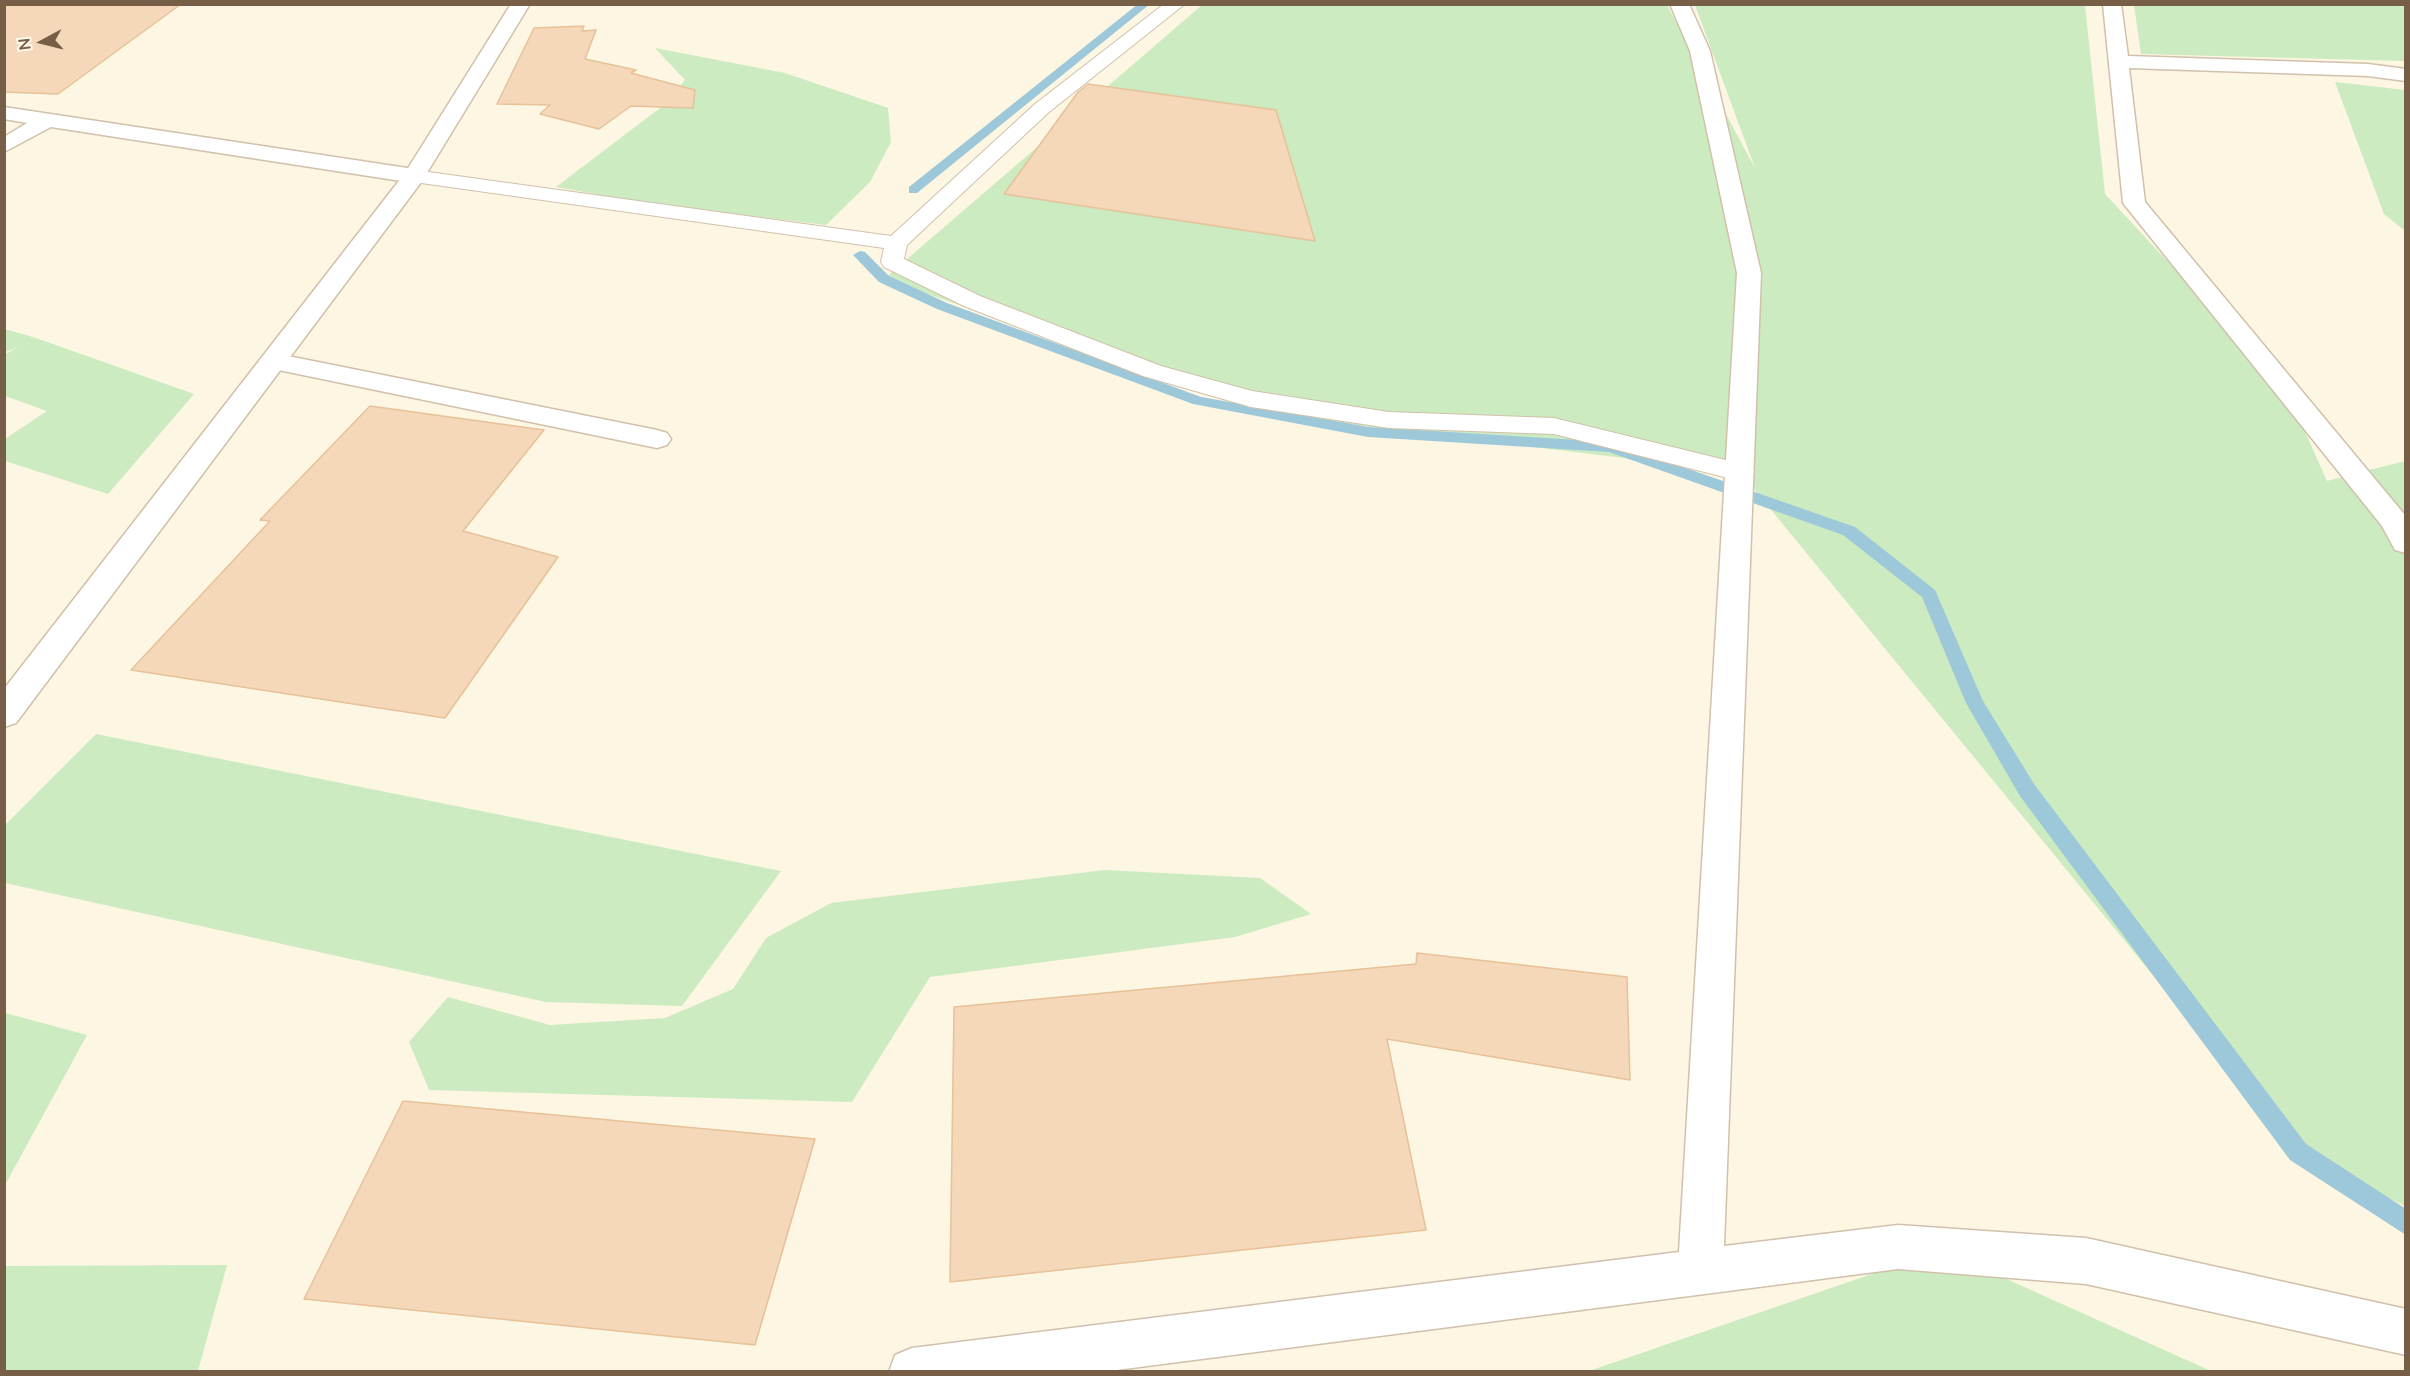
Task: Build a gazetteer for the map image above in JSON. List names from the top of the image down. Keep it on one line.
{"north":"left"}
